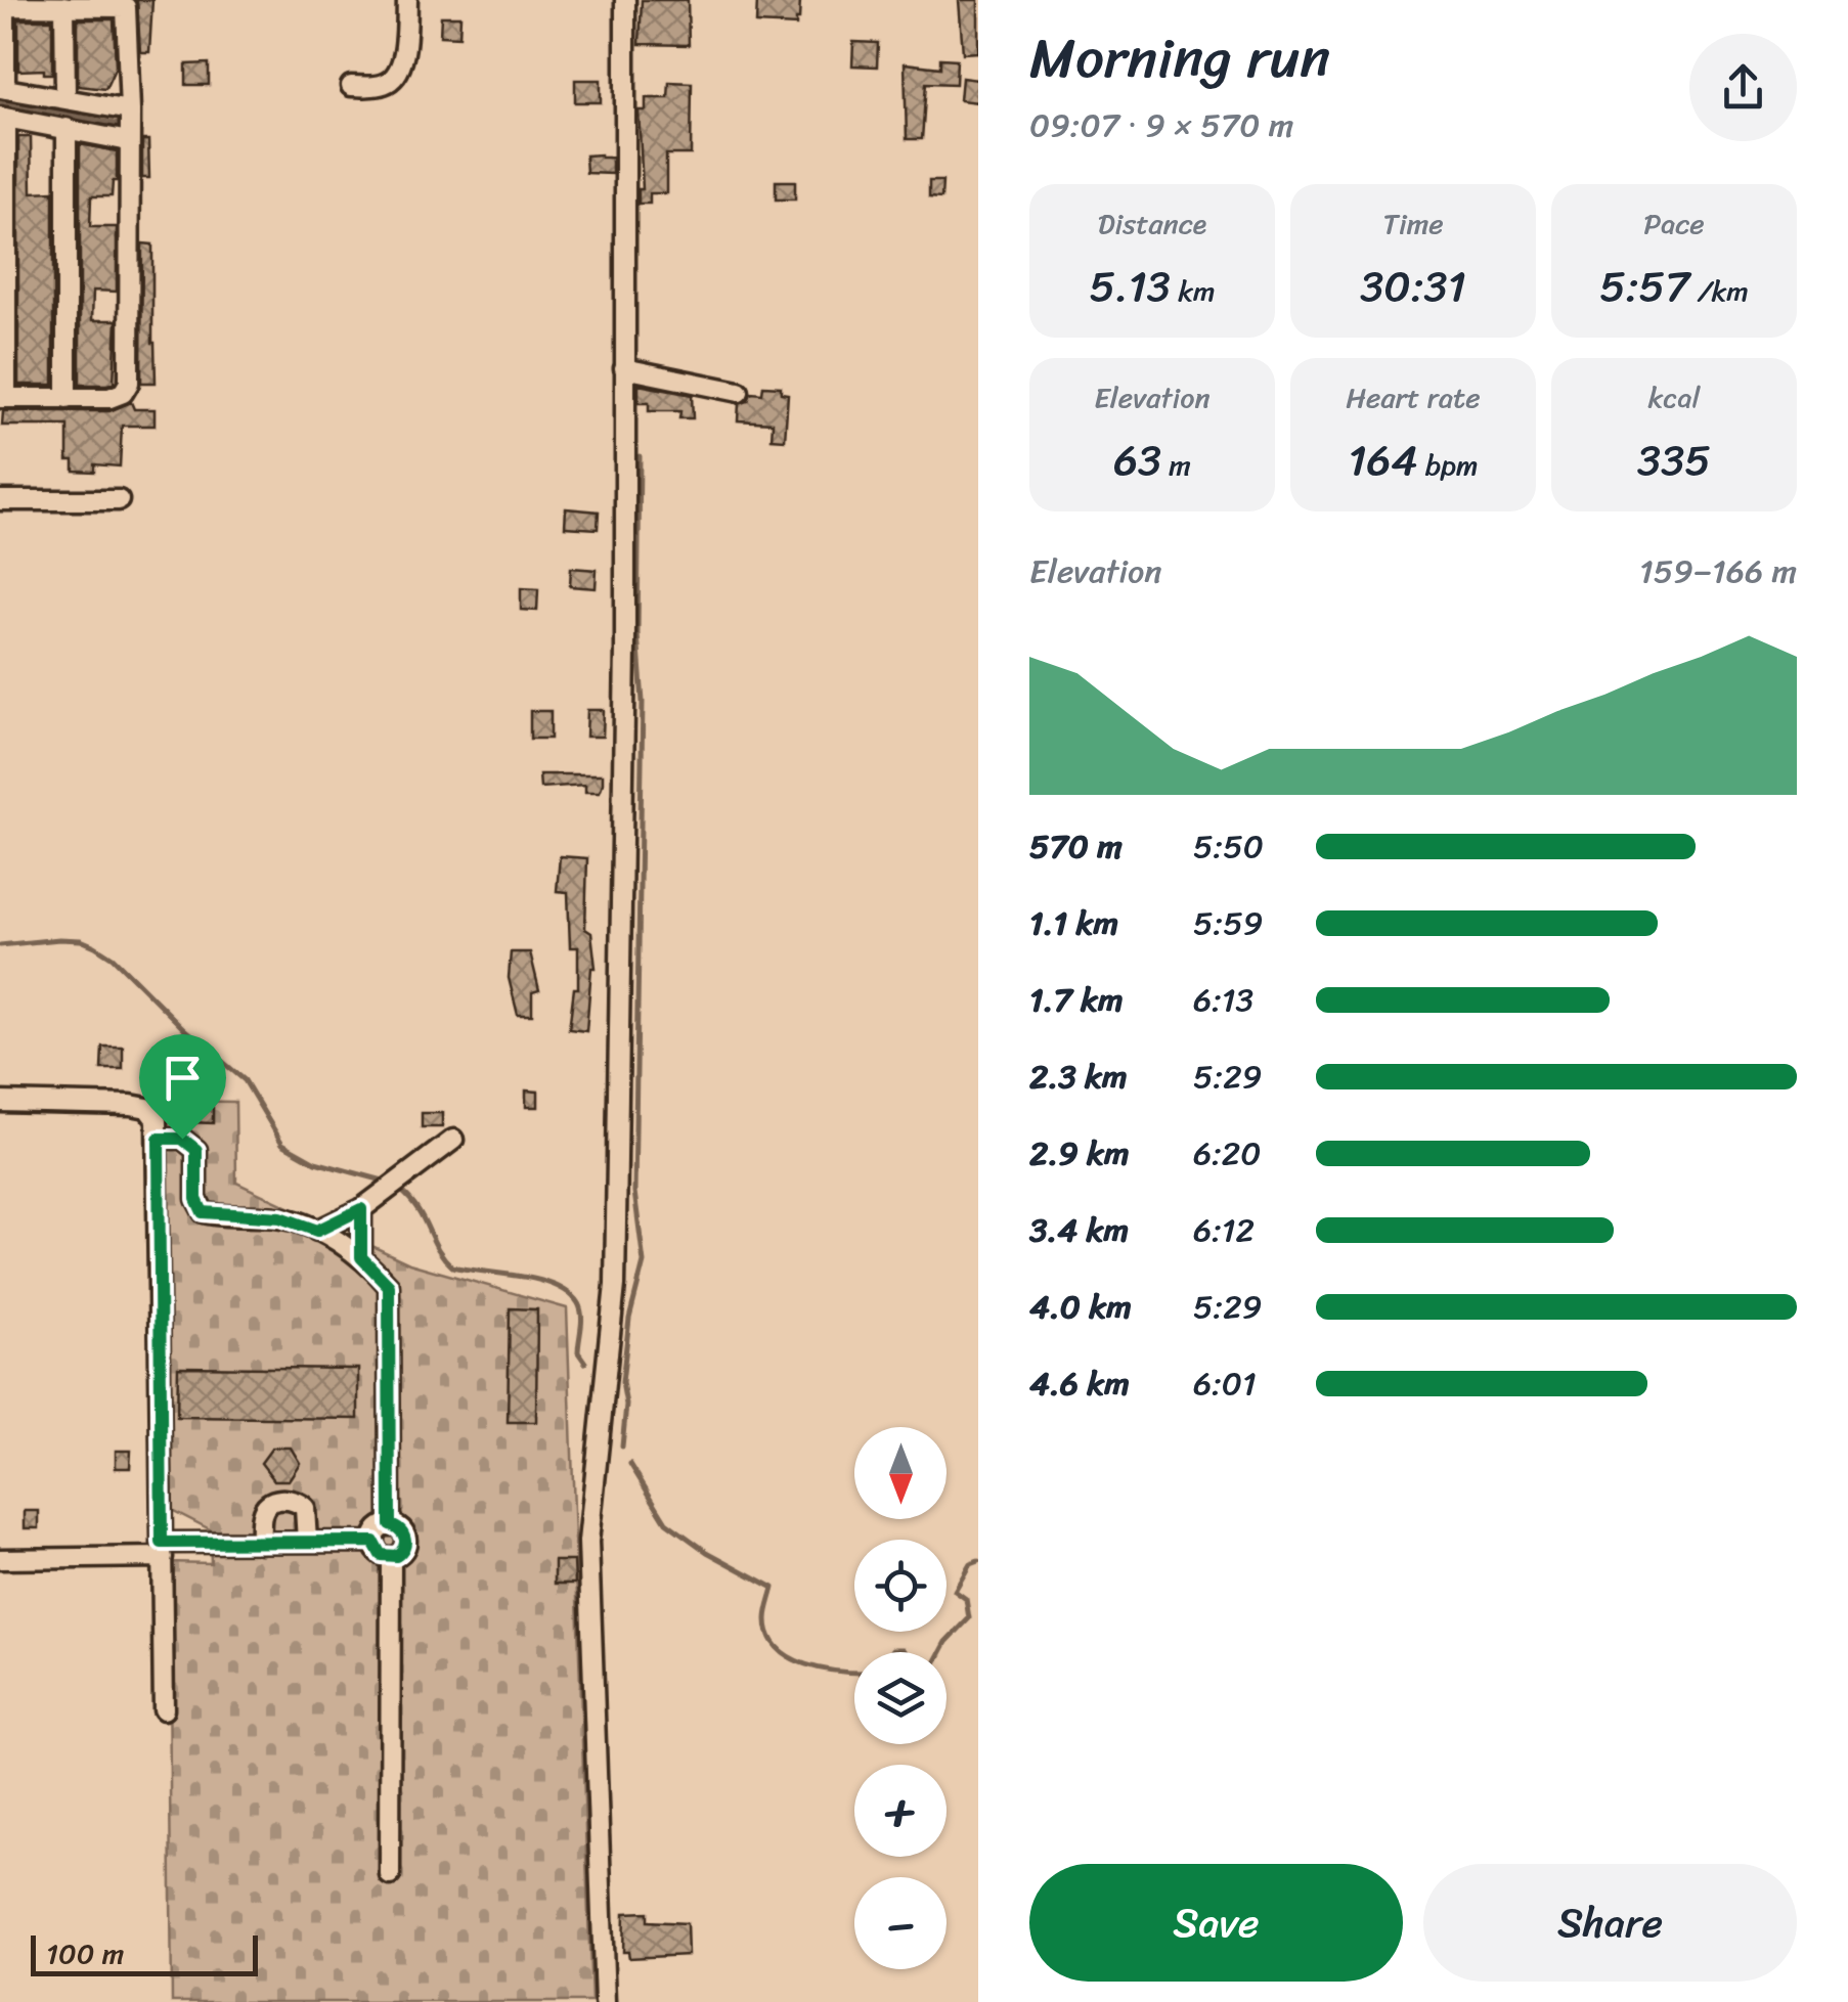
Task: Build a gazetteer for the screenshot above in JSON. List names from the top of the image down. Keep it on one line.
{"scale_bar":"100 m","north":"bottom","page":{"heading":["Morning run","09:07 · 9 × 570 m"],"stats":[["Distance","5.13 km"],["Time","30:31"],["Pace","5:57 /km"],["Elevation","63 m"],["Heart rate","164 bpm"],["kcal","335"]],"chart":["Elevation","159–166 m"],"list":[{"name":"570 m","note":"5:50"},{"name":"1.1 km","note":"5:59"},{"name":"1.7 km","note":"6:13"},{"name":"2.3 km","note":"5:29"},{"name":"2.9 km","note":"6:20"},{"name":"3.4 km","note":"6:12"},{"name":"4.0 km","note":"5:29"},{"name":"4.6 km","note":"6:01"}],"map_buttons":["+","−"],"buttons":["Save","Share"],"scale":"100 m"}}
